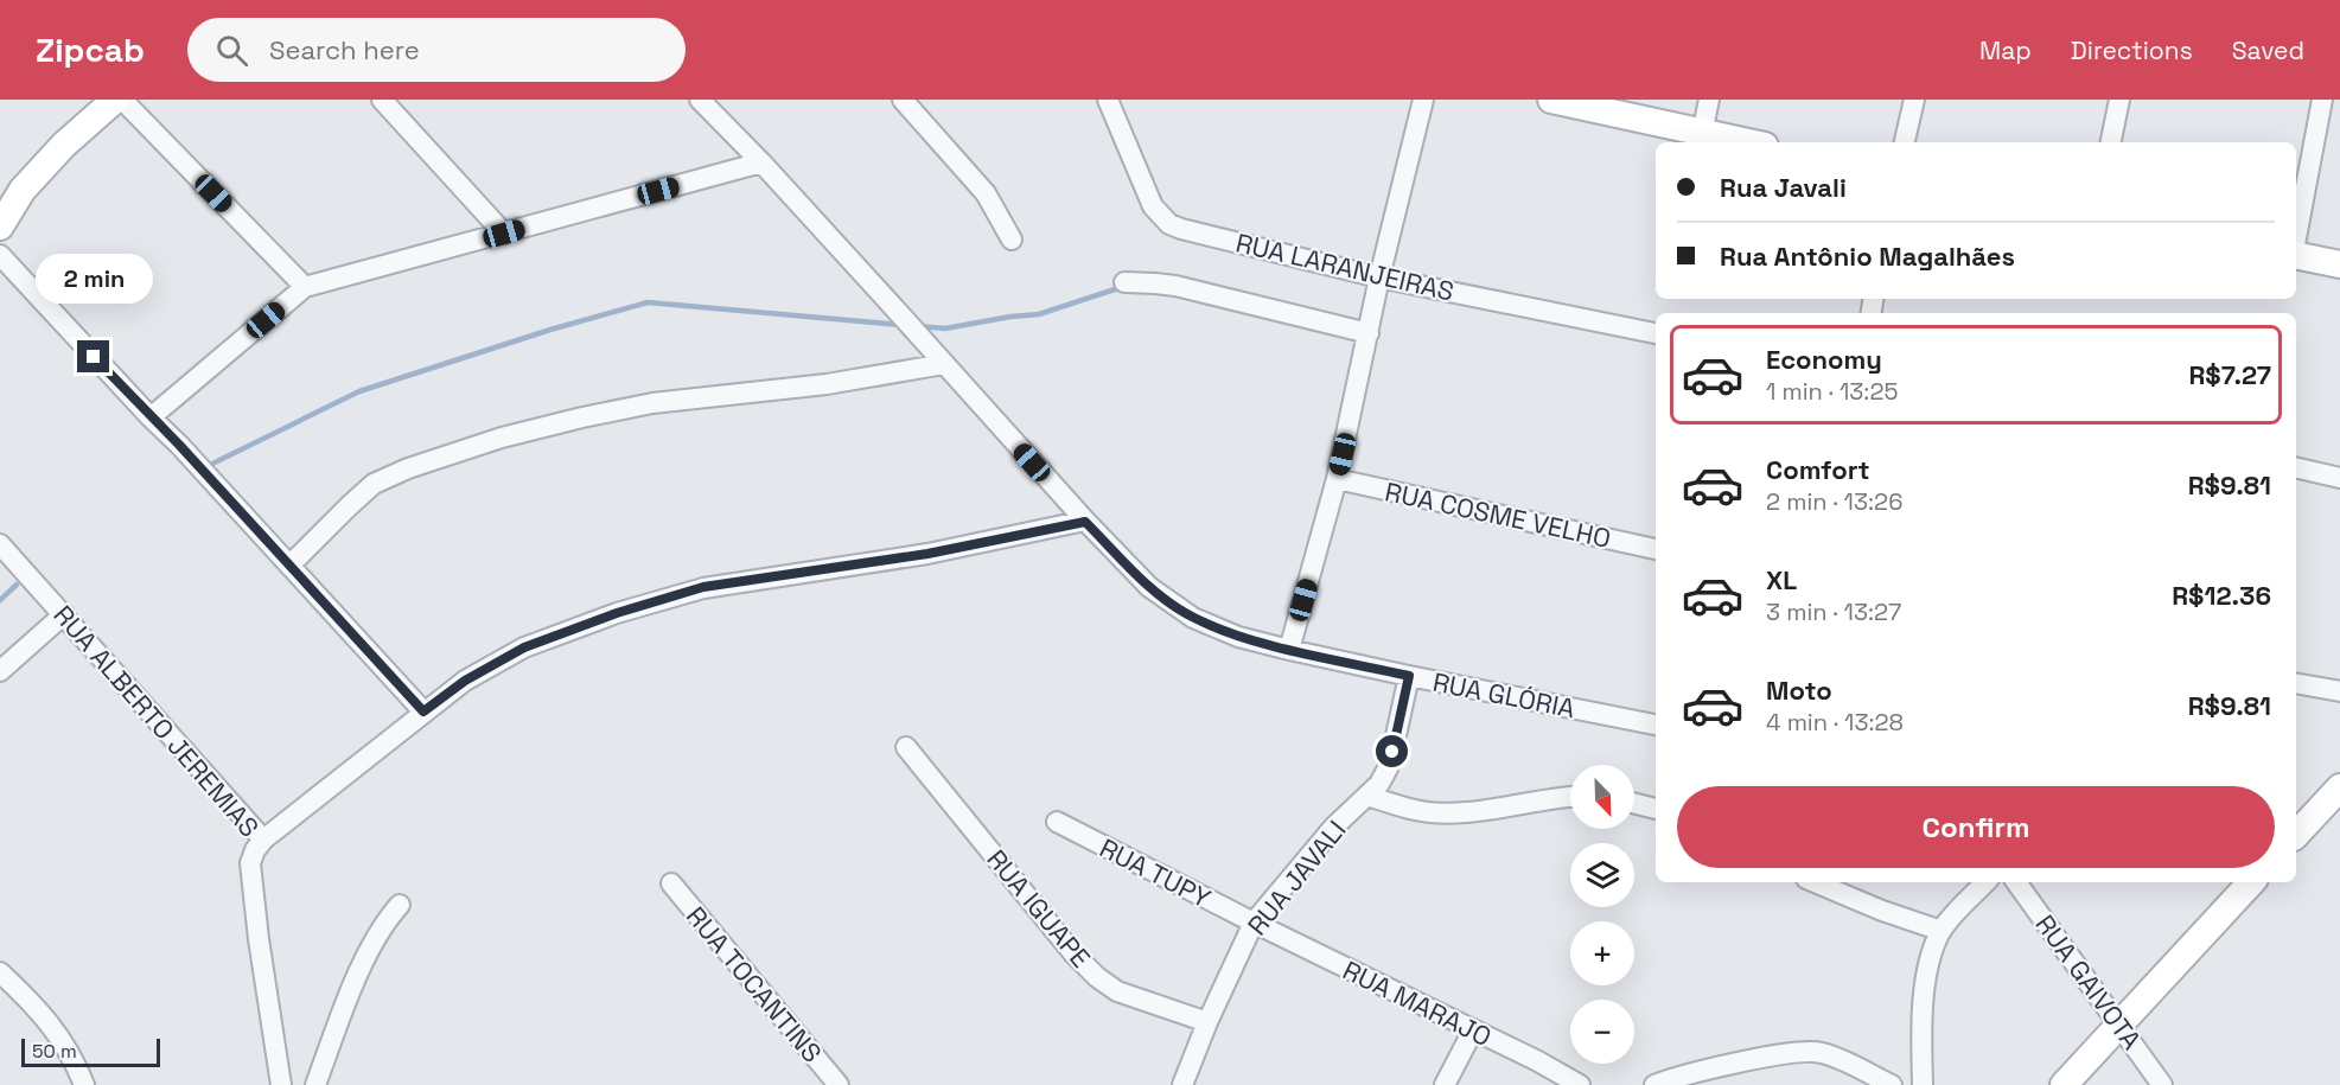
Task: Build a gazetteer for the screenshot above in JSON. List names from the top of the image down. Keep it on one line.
{"streets":{"street":["RUA LARANJEIRAS","RUA COSME VELHO","RUA GLÓRIA","RUA ALBERTO JEREMIAS","RUA TUPY","RUA JAVALI","RUA IGUAPE","RUA GAIVOTA","RUA TOCANTINS","RUA MARAJO"]},"crossings":[["RUA GLÓRIA","RUA JAVALI"],["RUA TUPY","RUA JAVALI"],["RUA TUPY","RUA MARAJO"],["RUA JAVALI","RUA IGUAPE"],["RUA JAVALI","RUA MARAJO"]],"scale_bar":"50 m","north":"bottom right","page":{"header":"Zipcab","search":"Search here","nav":["Map","Directions","Saved"],"banner":["Rua Javali","Rua Antônio Magalhães"],"bubble":"2 min","list":[{"name":"Economy","note":"1 min · 13:25","value":"R$7.27"},{"name":"Comfort","note":"2 min · 13:26","value":"R$9.81"},{"name":"XL","note":"3 min · 13:27","value":"R$12.36"},{"name":"Moto","note":"4 min · 13:28","value":"R$9.81"}],"map_buttons":["+","−"],"buttons":"Confirm","scale":"50 m"}}
